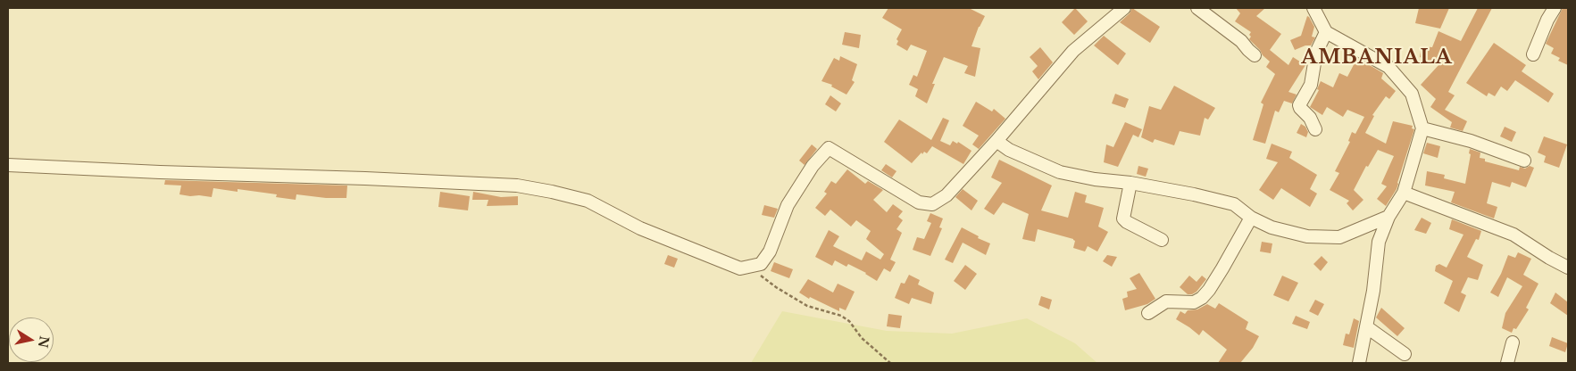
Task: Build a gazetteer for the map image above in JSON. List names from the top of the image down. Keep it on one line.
{"districts":["AMBANIALA"],"north":"right"}
